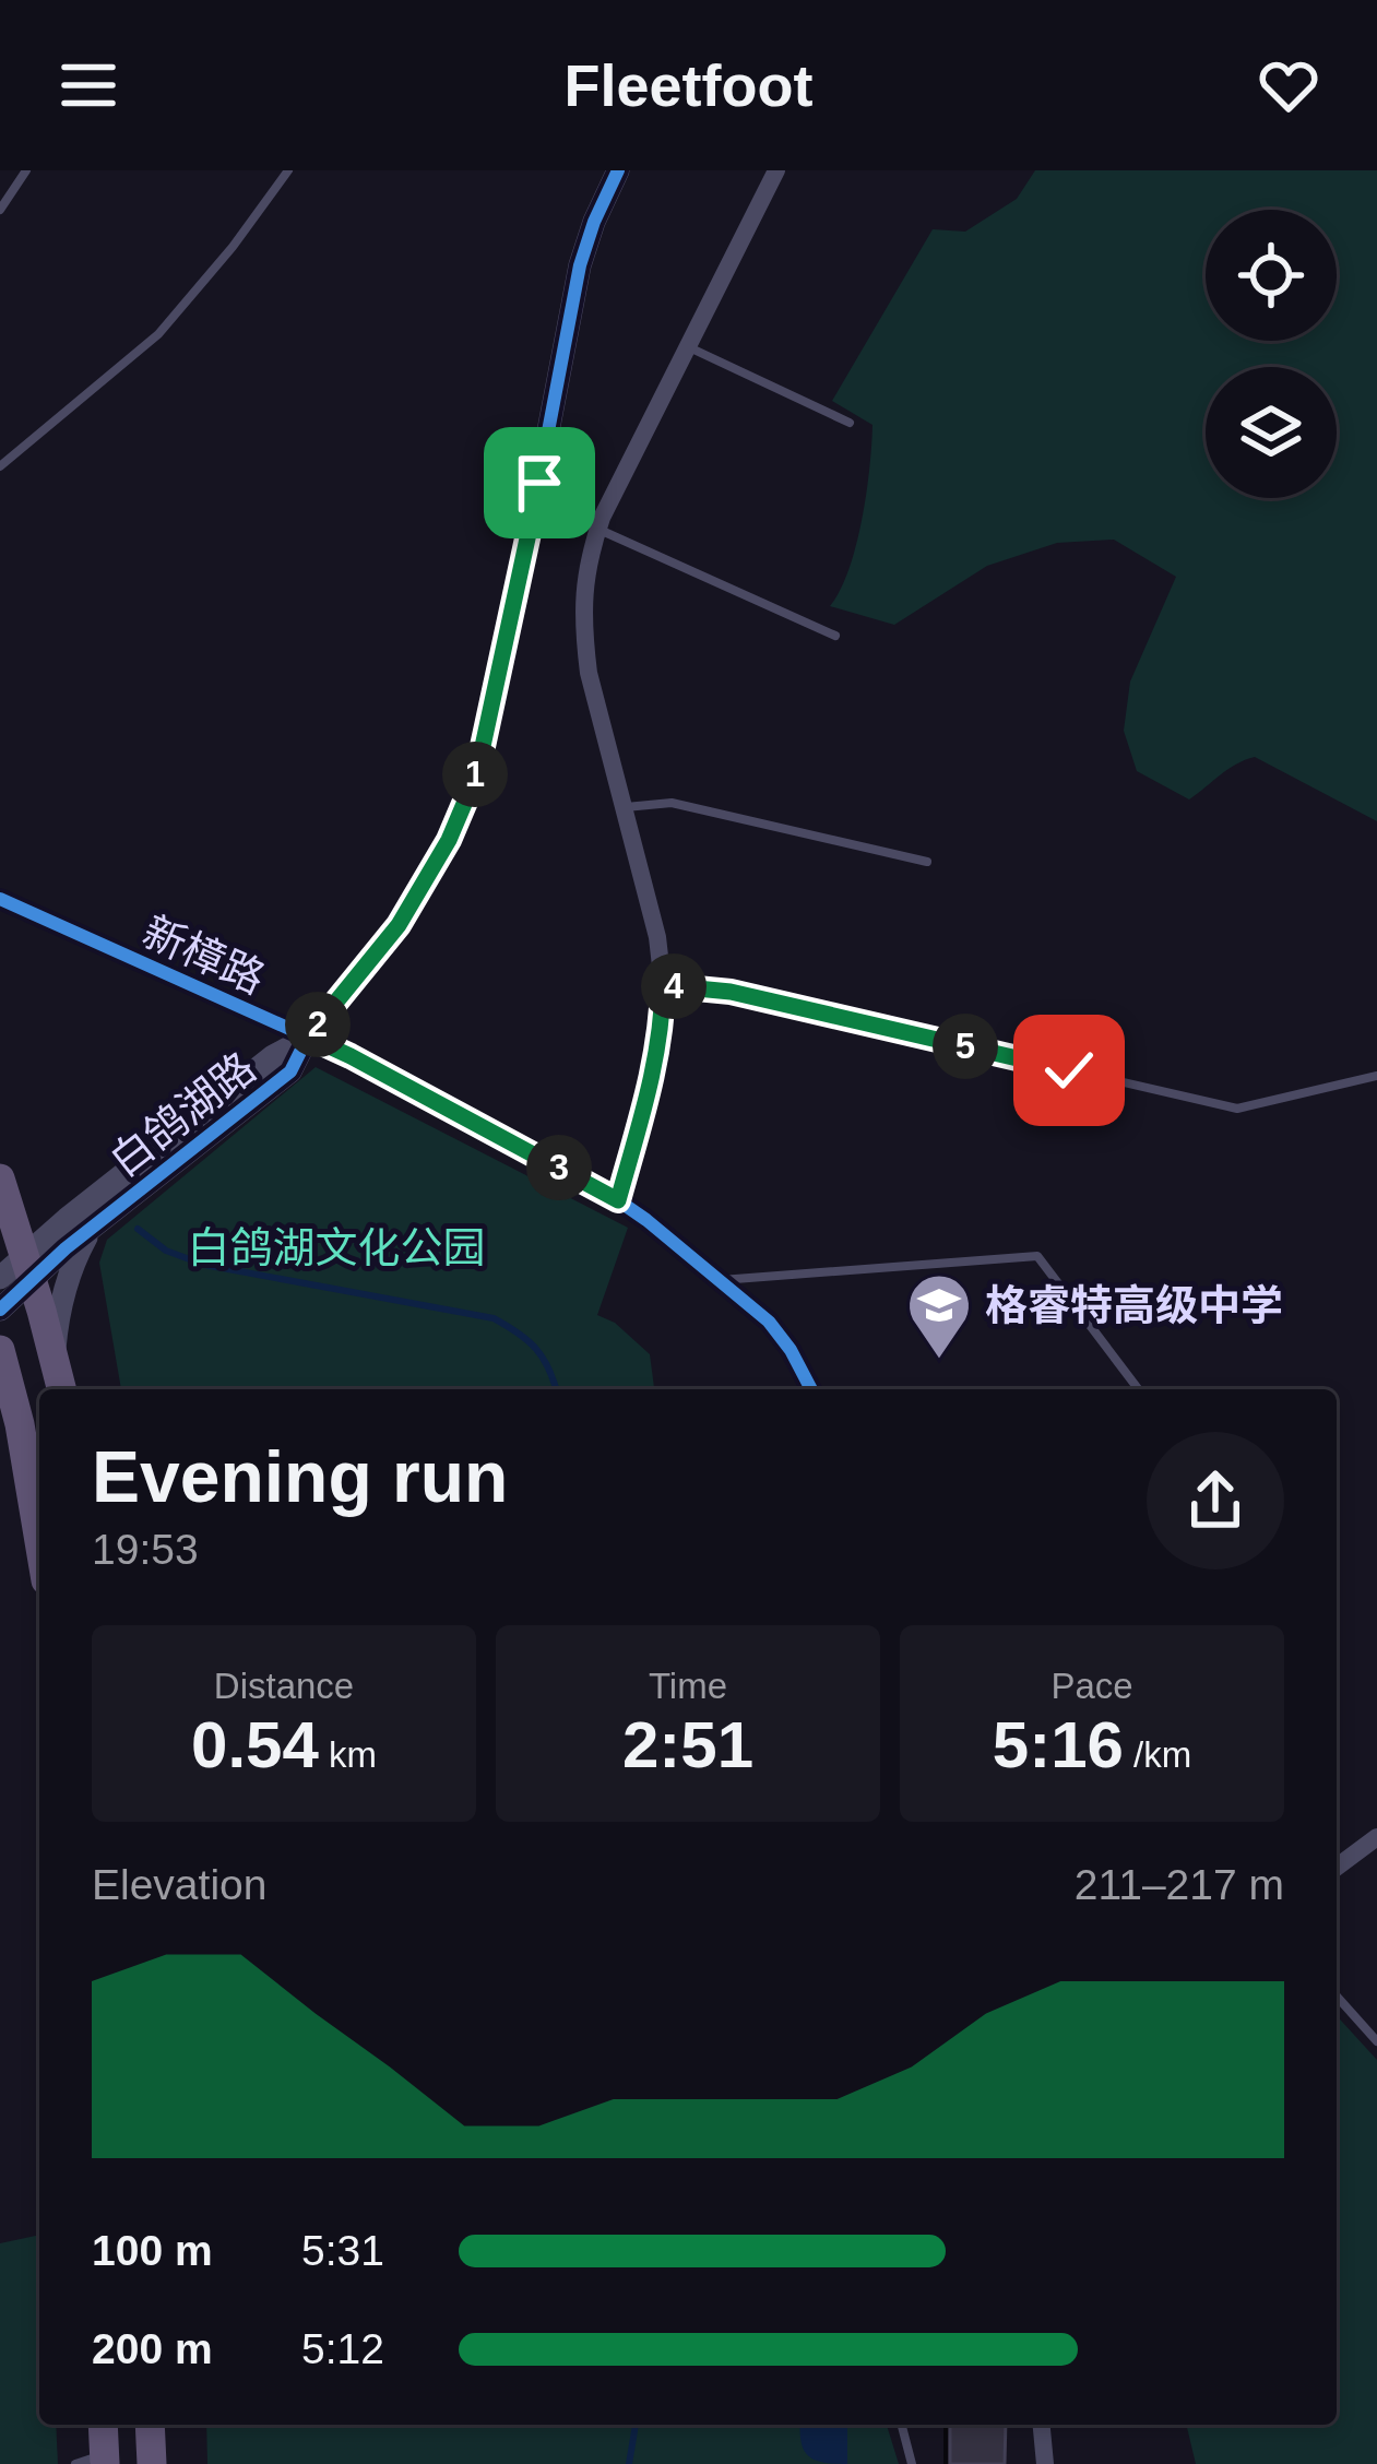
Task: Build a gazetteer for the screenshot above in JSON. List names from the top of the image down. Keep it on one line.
{"streets":{"street":["新樟路","白鸽湖路"]},"crossings":[["新樟路","白鸽湖路"]],"parks":["白鸽湖文化公园"],"places":{"school or university":["格睿特高级中学"]},"page":{"header":"Fleetfoot","pins":["1","4","2","5","3"],"heading":["Evening run","19:53"],"stats":[["Distance","0.54 km"],["Time","2:51"],["Pace","5:16 /km"]],"chart":["Elevation","211–217 m"],"list":[{"name":"100 m","note":"5:31"},{"name":"200 m","note":"5:12"}]}}
